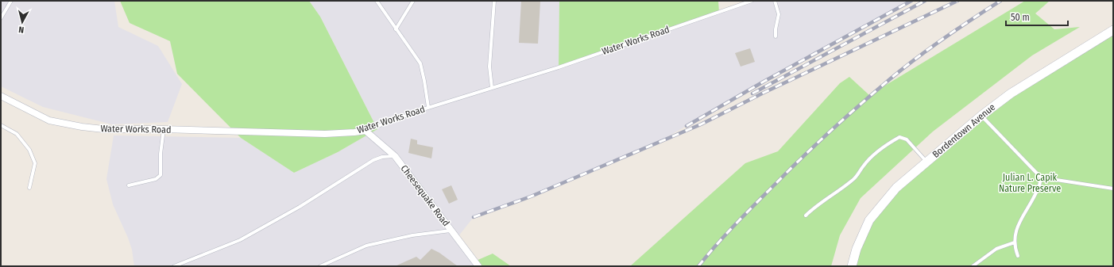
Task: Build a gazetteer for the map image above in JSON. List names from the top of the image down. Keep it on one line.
{"streets":{"main road":["Bordentown Avenue"],"street":["Water Works Road","Cheesequake Road"]},"crossings":[["Water Works Road","Cheesequake Road"]],"parks":["Julian L. Capik Nature Preserve"],"scale_bar":"50 m","north":"bottom"}
